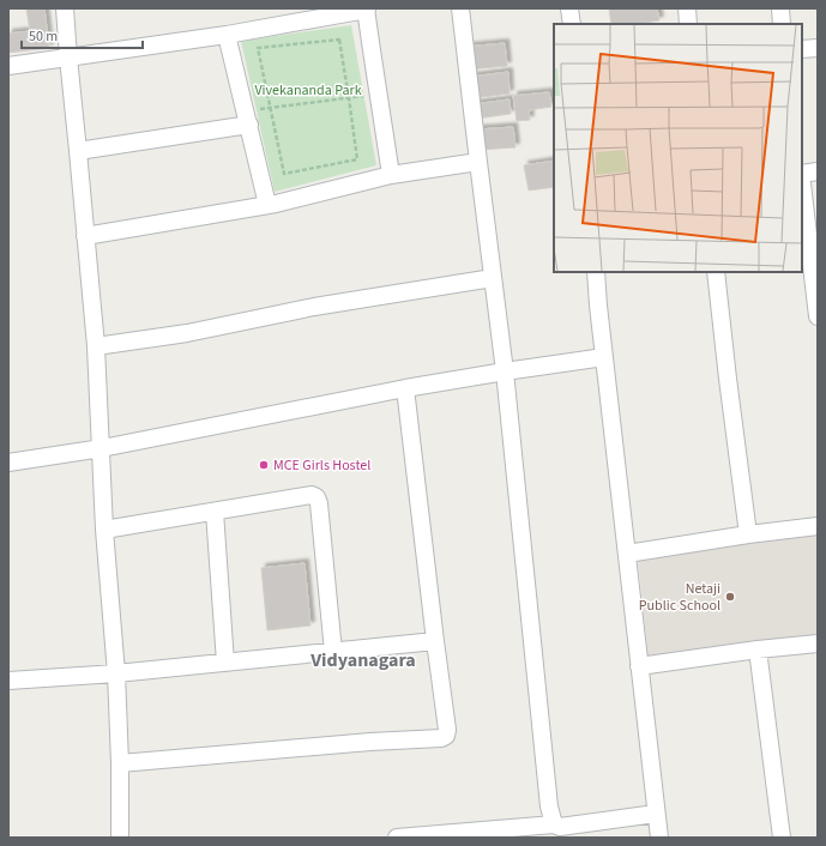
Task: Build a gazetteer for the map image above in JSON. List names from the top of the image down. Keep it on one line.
{"districts":["Vidyanagara"],"parks":["Vivekananda Park"],"places":["MCE Girls Hostel","Netaji Public School"],"scale_bar":"50 m"}
